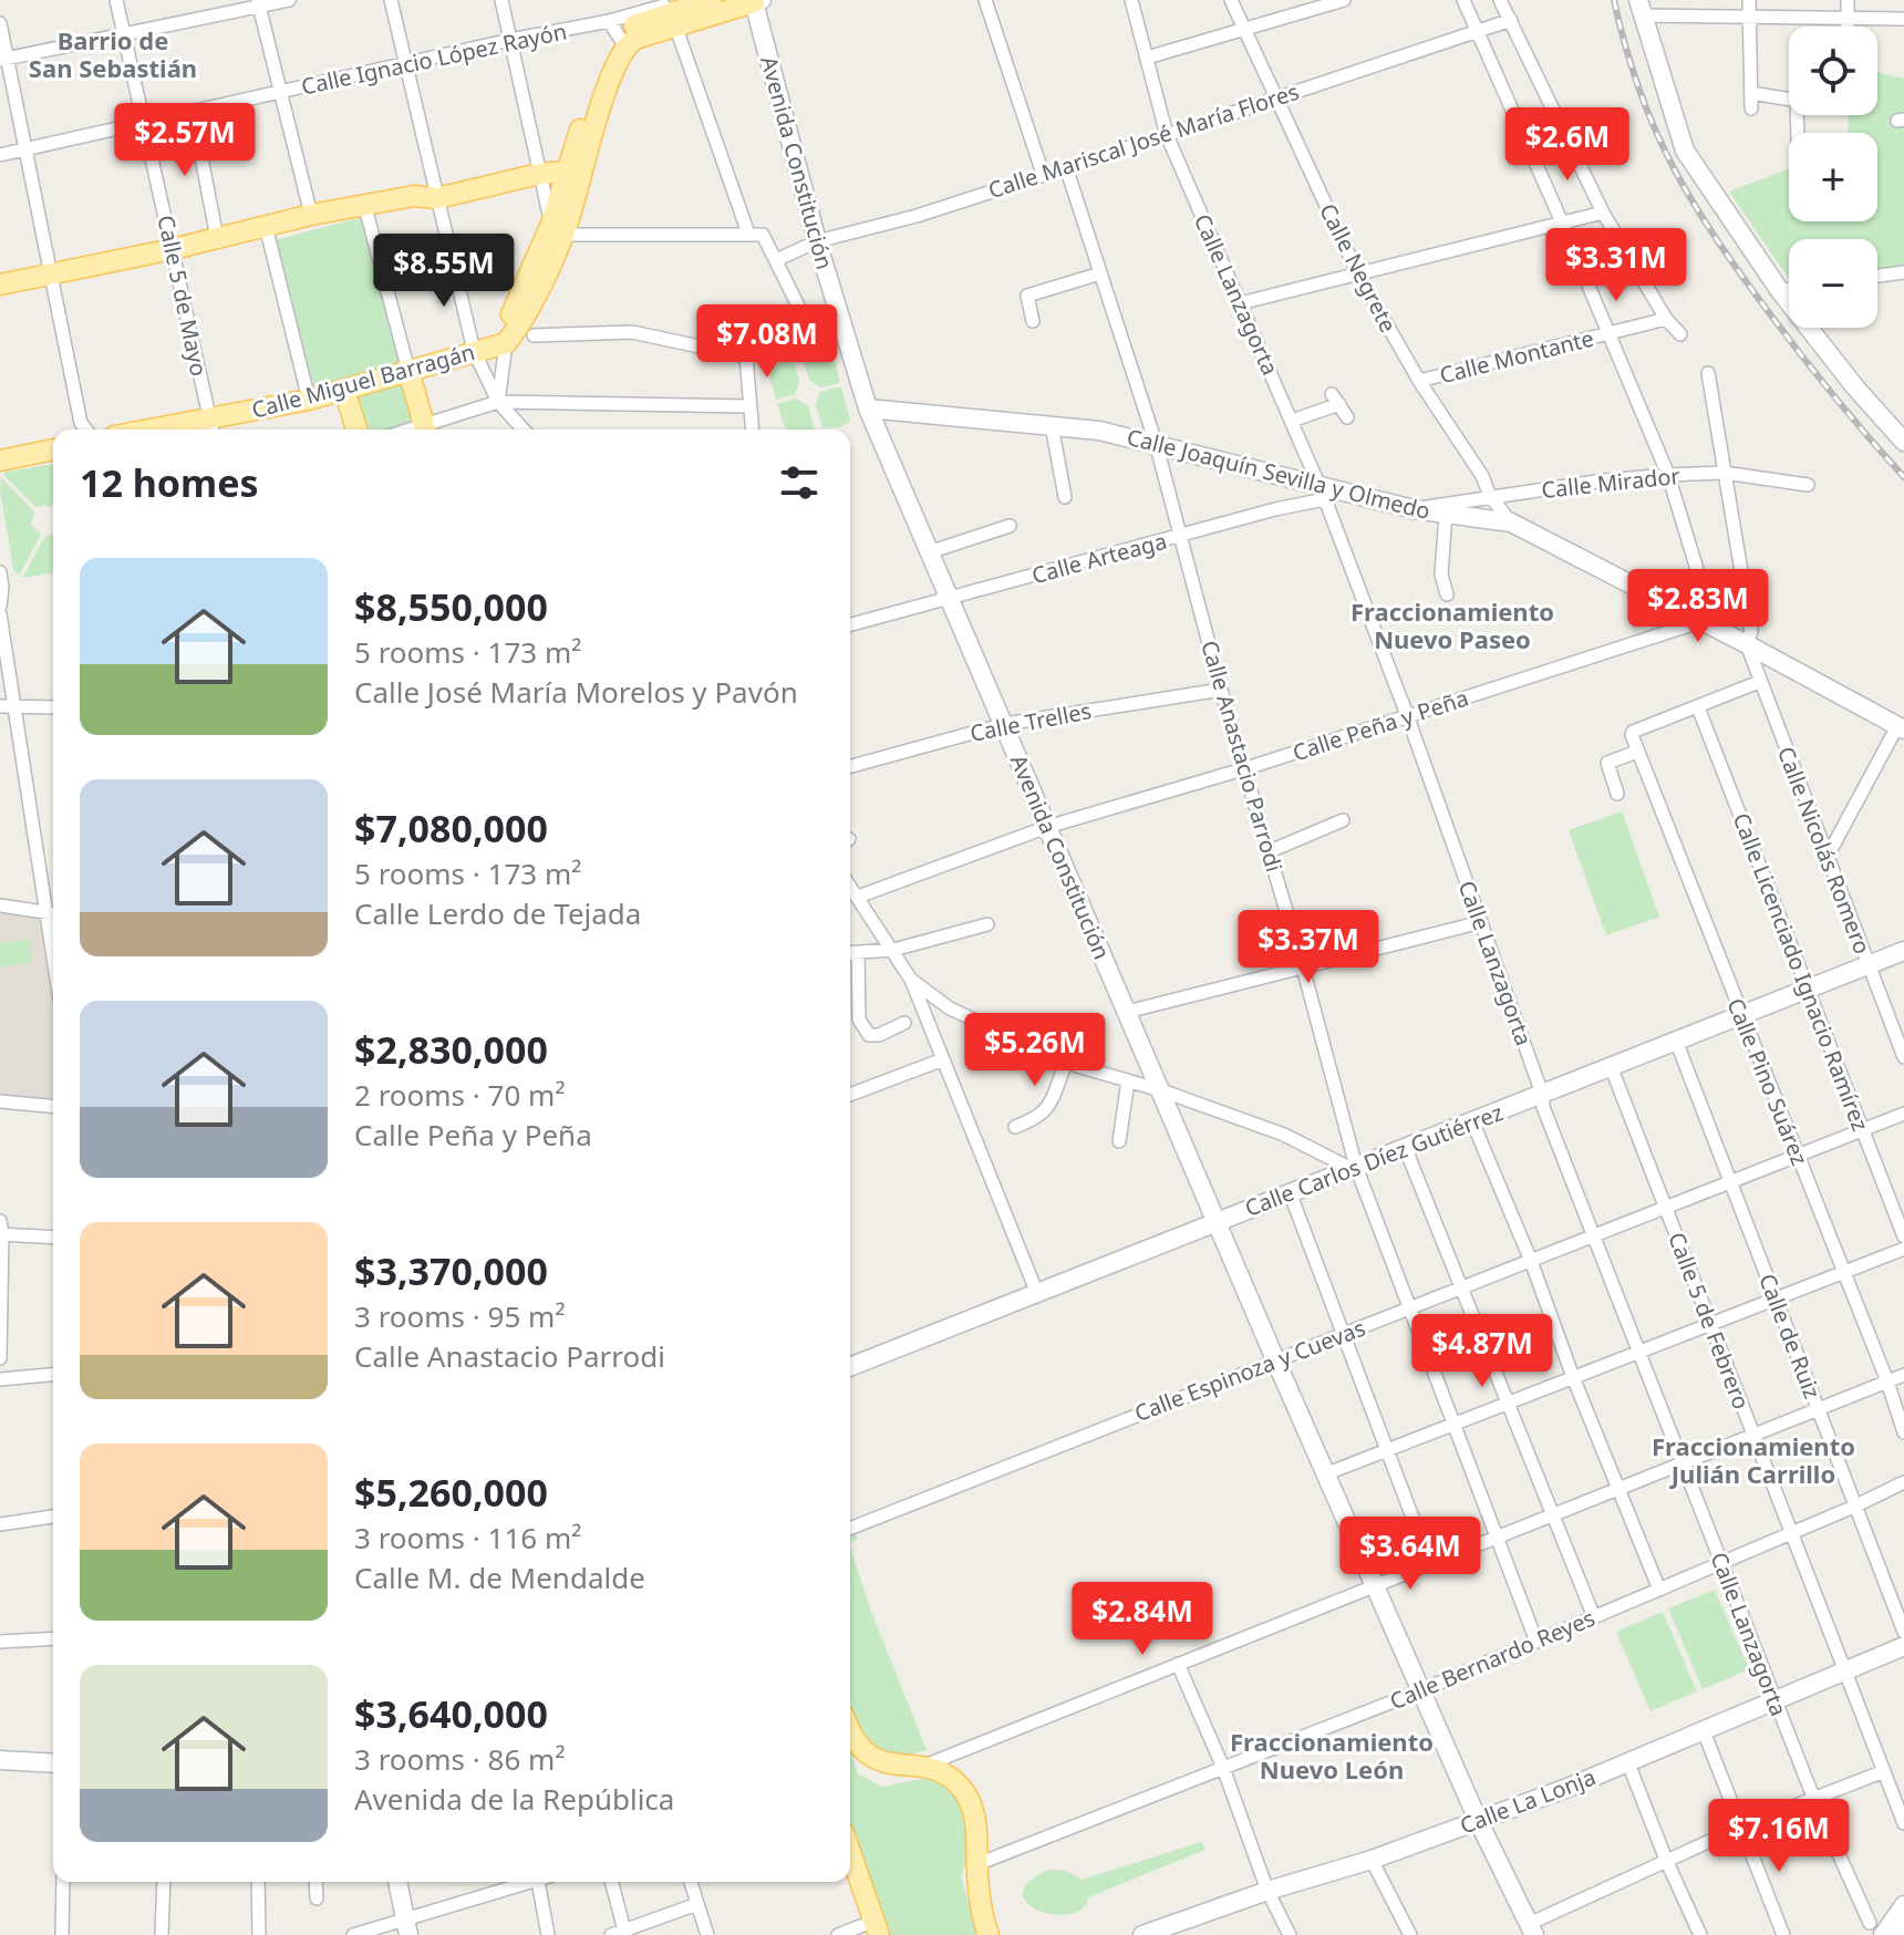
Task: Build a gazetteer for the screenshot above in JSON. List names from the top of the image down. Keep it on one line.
{"streets":{"main road":["Calle Miguel Barragán"],"street":["Calle Ignacio López Rayón","Calle Mariscal José María Flores","Avenida Constitución","Calle Negrete","Calle Lanzagorta","Calle 5 de Mayo","Calle Montante","Calle Joaquín Sevilla y Olmedo","Calle Mirador","Calle Arteaga","Calle Trelles","Calle Peña y Peña","Calle Anastacio Parrodi","Calle Nicolás Romero","Calle Licenciado Ignacio Ramírez","Calle Pino Suárez","Calle Carlos Díez Gutiérrez","Calle 5 de Febrero","Calle de Ruiz","Calle Espinoza y Cuevas","Calle Bernardo Reyes","Calle La Lonja"]},"crossings":[["Calle Ignacio López Rayón","Calle 5 de Mayo"],["Calle Mariscal José María Flores","Avenida Constitución"],["Calle Mariscal José María Flores","Calle Negrete"],["Calle Mariscal José María Flores","Calle Lanzagorta"],["Calle Mariscal José María Flores","Calle Anastacio Parrodi"],["Avenida Constitución","Calle Joaquín Sevilla y Olmedo"],["Avenida Constitución","Calle Arteaga"],["Avenida Constitución","Calle Trelles"],["Avenida Constitución","Calle Peña y Peña"],["Avenida Constitución","Calle Carlos Díez Gutiérrez"],["Avenida Constitución","Calle Espinoza y Cuevas"],["Avenida Constitución","Calle Bernardo Reyes"],["Avenida Constitución","Calle La Lonja"],["Calle Negrete","Calle Montante"],["Calle Negrete","Calle Joaquín Sevilla y Olmedo"],["Calle Negrete","Calle Mirador"],["Calle Lanzagorta","Calle Joaquín Sevilla y Olmedo"],["Calle Lanzagorta","Calle Arteaga"],["Calle Lanzagorta","Calle Peña y Peña"],["Calle Lanzagorta","Calle Carlos Díez Gutiérrez"],["Calle Lanzagorta","Calle Espinoza y Cuevas"],["Calle Lanzagorta","Calle Bernardo Reyes"],["Calle Lanzagorta","Calle La Lonja"],["Calle 5 de Mayo","Calle Miguel Barragán"],["Calle Joaquín Sevilla y Olmedo","Calle Mirador"],["Calle Joaquín Sevilla y Olmedo","Calle Arteaga"],["Calle Joaquín Sevilla y Olmedo","Calle Peña y Peña"],["Calle Joaquín Sevilla y Olmedo","Calle Anastacio Parrodi"],["Calle Joaquín Sevilla y Olmedo","Calle Nicolás Romero"],["Calle Mirador","Calle Nicolás Romero"],["Calle Arteaga","Calle Anastacio Parrodi"],["Calle Trelles","Calle Anastacio Parrodi"],["Calle Peña y Peña","Calle Anastacio Parrodi"],["Calle Anastacio Parrodi","Calle Carlos Díez Gutiérrez"],["Calle Anastacio Parrodi","Calle Espinoza y Cuevas"],["Calle Anastacio Parrodi","Calle Bernardo Reyes"],["Calle Nicolás Romero","Calle Carlos Díez Gutiérrez"],["Calle Licenciado Ignacio Ramírez","Calle Pino Suárez"],["Calle Licenciado Ignacio Ramírez","Calle Carlos Díez Gutiérrez"],["Calle Licenciado Ignacio Ramírez","Calle Espinoza y Cuevas"],["Calle Pino Suárez","Calle Carlos Díez Gutiérrez"],["Calle Pino Suárez","Calle Espinoza y Cuevas"],["Calle Carlos Díez Gutiérrez","Calle 5 de Febrero"],["Calle Carlos Díez Gutiérrez","Calle de Ruiz"],["Calle 5 de Febrero","Calle Espinoza y Cuevas"],["Calle 5 de Febrero","Calle Bernardo Reyes"],["Calle 5 de Febrero","Calle La Lonja"],["Calle de Ruiz","Calle Espinoza y Cuevas"],["Calle de Ruiz","Calle Bernardo Reyes"]],"districts":["Barrio de San Sebastián","Fraccionamiento Nuevo Paseo","Fraccionamiento Julián Carrillo","Fraccionamiento Nuevo León"],"page":{"map_buttons":["+","−"],"price":["$2.57M","$2.6M","$3.31M","$8.55M","$7.08M","$2.83M","$3.37M","$5.26M","$4.87M","$3.64M","$2.84M","$7.16M"],"heading":"12 homes","list":[{"name":"$8,550,000","note":"5 rooms · 173 m² · Calle José María Morelos y Pavón"},{"name":"$7,080,000","note":"5 rooms · 173 m² · Calle Lerdo de Tejada"},{"name":"$2,830,000","note":"2 rooms · 70 m² · Calle Peña y Peña"},{"name":"$3,370,000","note":"3 rooms · 95 m² · Calle Anastacio Parrodi"},{"name":"$5,260,000","note":"3 rooms · 116 m² · Calle M. de Mendalde"},{"name":"$3,640,000","note":"3 rooms · 86 m² · Avenida de la República"}]}}
